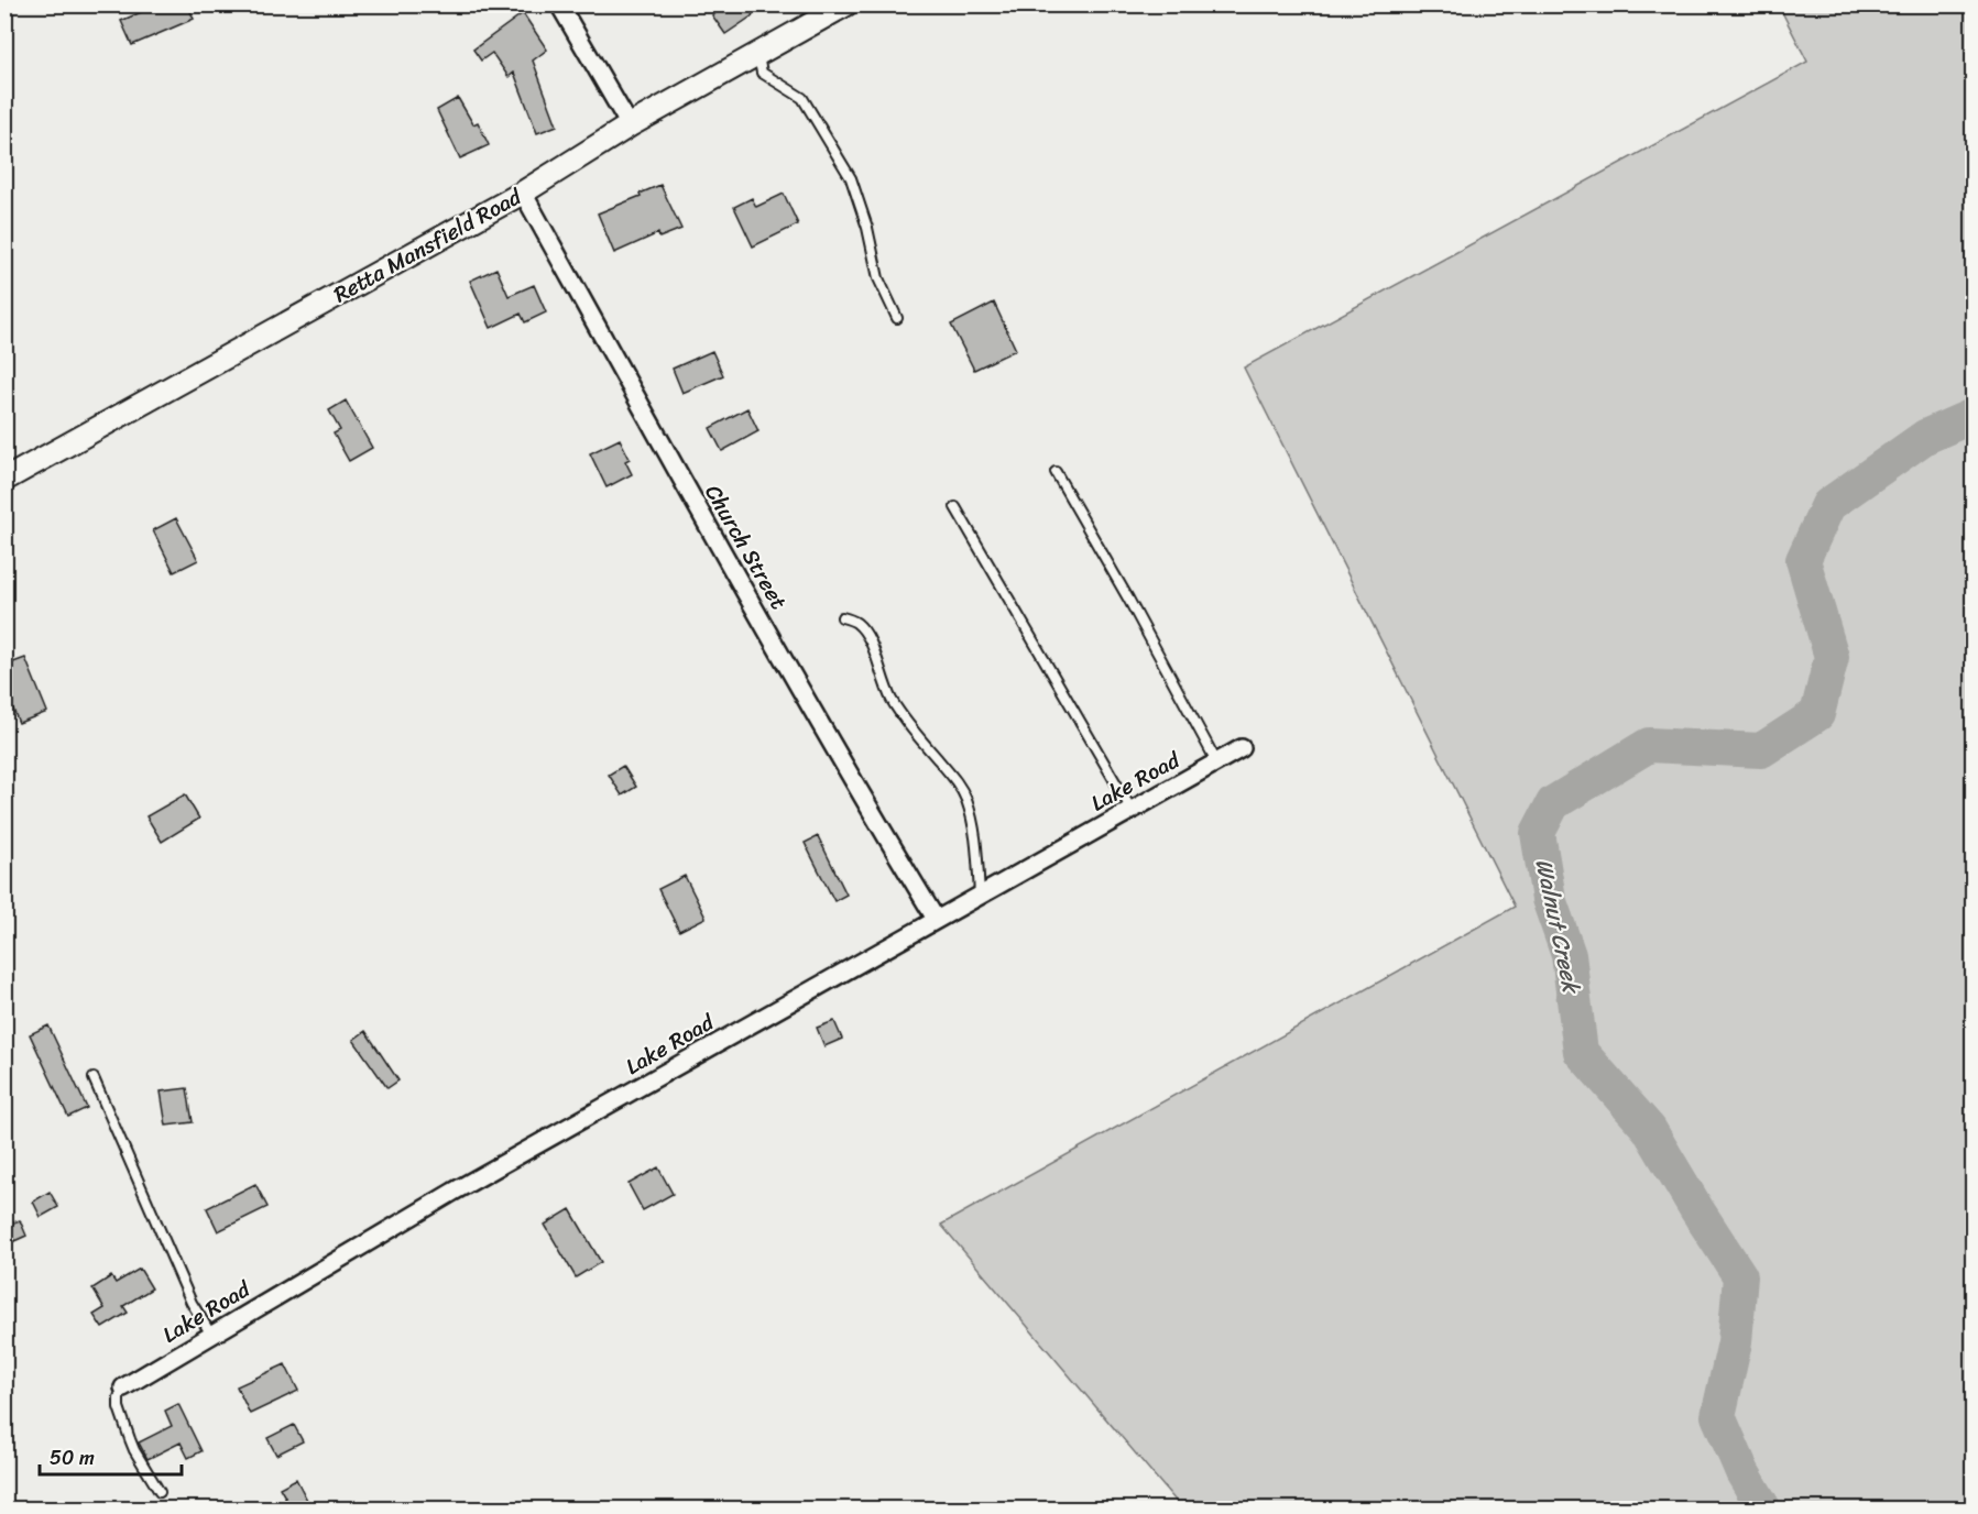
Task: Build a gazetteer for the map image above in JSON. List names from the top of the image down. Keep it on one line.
{"streets":{"street":["Retta Mansfield Road","Church Street","Lake Road"]},"crossings":[["Retta Mansfield Road","Church Street"],["Church Street","Lake Road"]],"water":["Walnut Creek"],"scale_bar":"50 m"}
